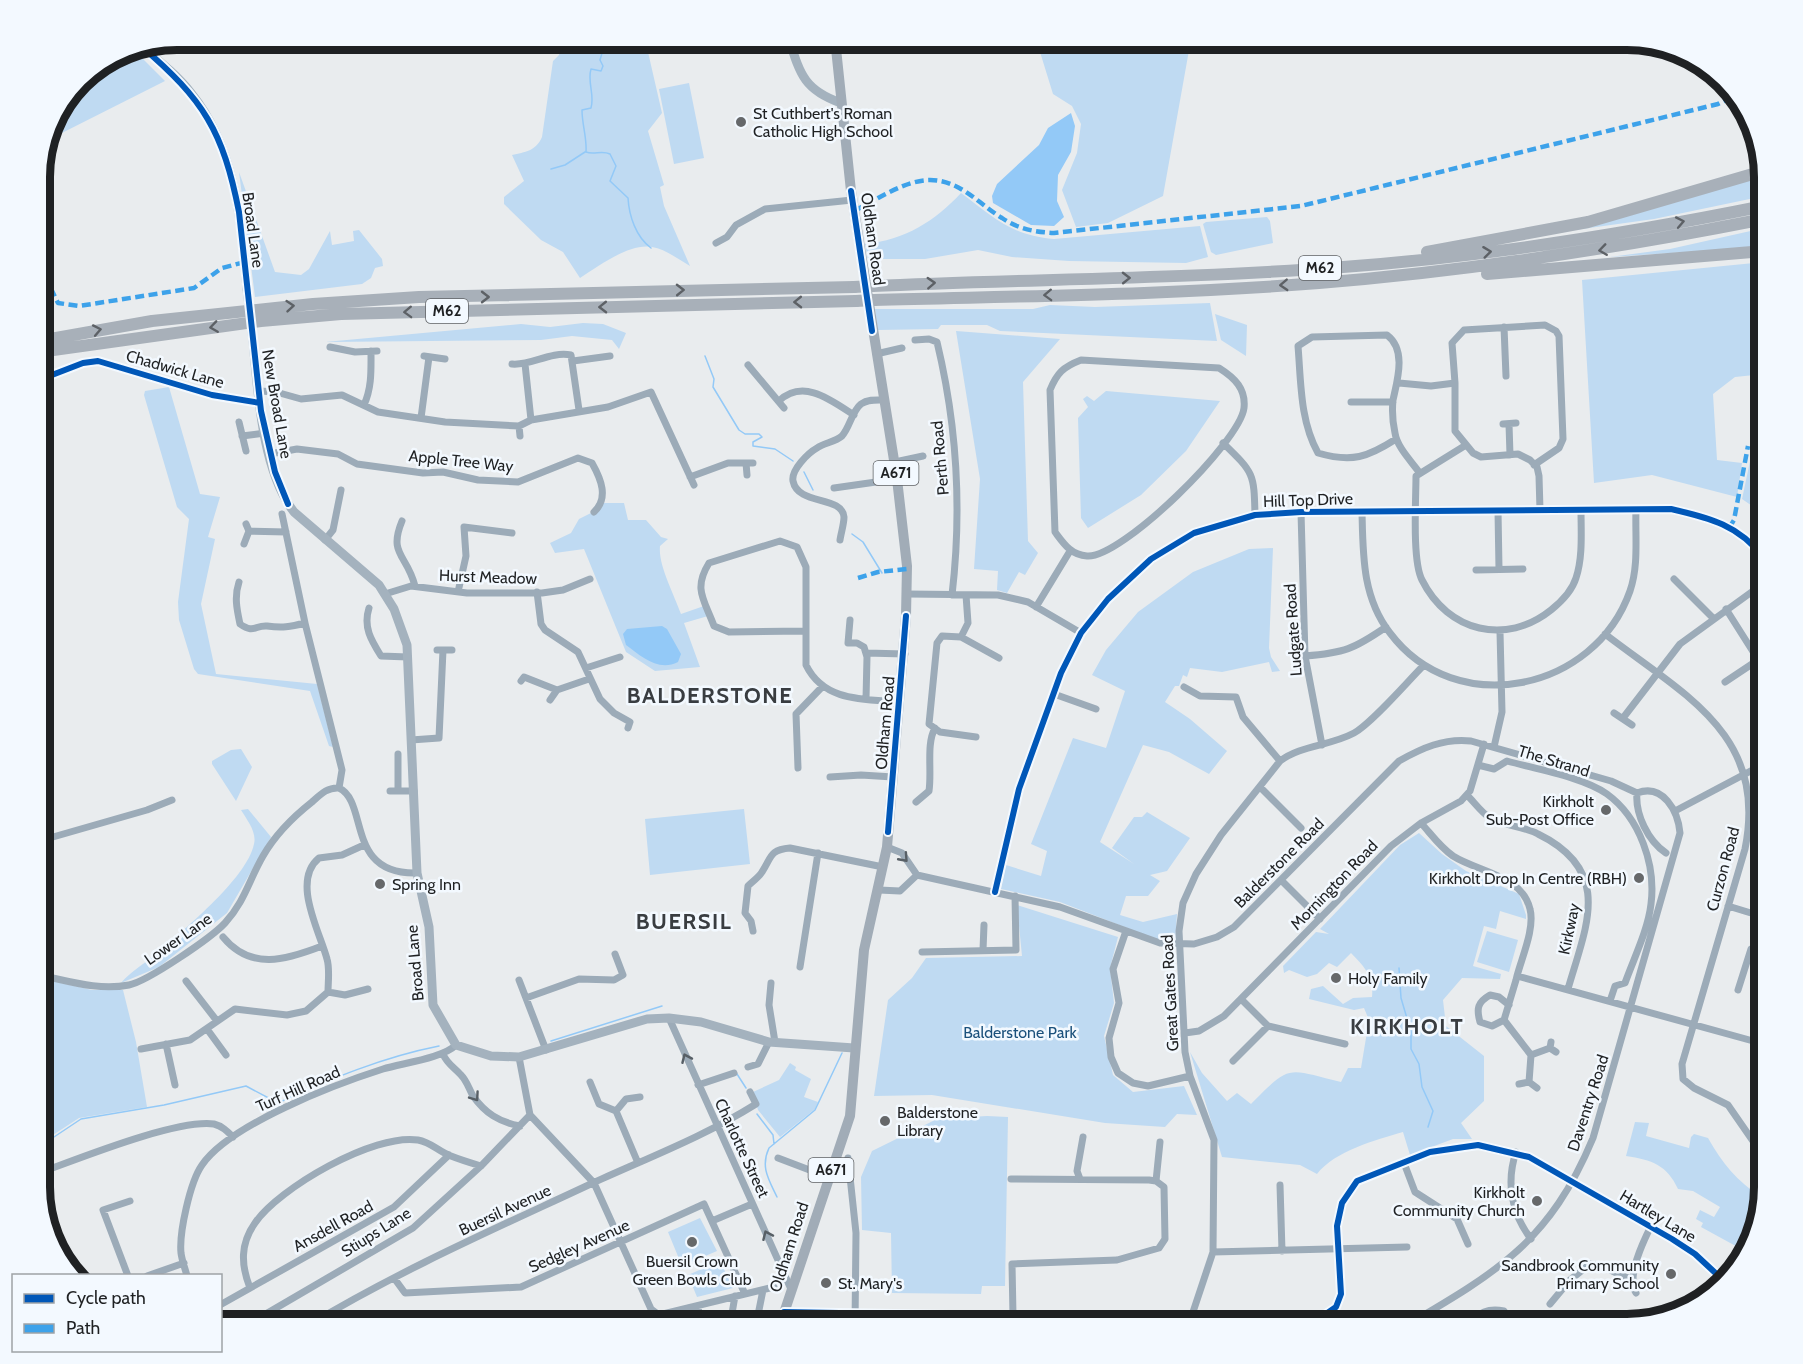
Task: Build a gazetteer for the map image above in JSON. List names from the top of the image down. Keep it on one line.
{"streets":{"highway":["M62"],"main road":["Broad Lane","Oldham Road","New Broad Lane","A671"],"street":["Chadwick Lane","Perth Road","Apple Tree Way","Hill Top Drive","Hurst Meadow","Ludgate Road","The Strand","Balderstone Road","Curzon Road","Mornington Road","Kirkway","Lower Lane","Great Gates Road","Turf Hill Road","Daventry Road","Charlotte Street","Buersil Avenue","Hartley Lane","Ansdell Road","Stiups Lane","Sedgley Avenue"]},"crossings":[["Broad Lane","New Broad Lane"],["Broad Lane","Turf Hill Road"],["Oldham Road","Charlotte Street"],["Chadwick Lane","New Broad Lane"],["New Broad Lane","Apple Tree Way"],["New Broad Lane","Hurst Meadow"],["Hill Top Drive","Ludgate Road"],["Hill Top Drive","Balderstone Road"],["Ludgate Road","Great Gates Road"],["Balderstone Road","Great Gates Road"],["Balderstone Road","Daventry Road"],["Mornington Road","Kirkway"],["Mornington Road","Great Gates Road"],["Daventry Road","Hartley Lane"],["Charlotte Street","Buersil Avenue"],["Buersil Avenue","Sedgley Avenue"]],"districts":["BALDERSTONE","BUERSIL","KIRKHOLT"],"parks":["Balderstone Park"],"places":["St Cuthbert's Roman Catholic High School","Kirkholt Sub-Post Office","Kirkholt Drop In Centre (RBH)","Spring Inn","Holy Family","Balderstone Library","Kirkholt Community Church","Buersil Crown Green Bowls Club","Sandbrook Community Primary School","St. Mary's"],"legend":["Cycle path","Path"]}
